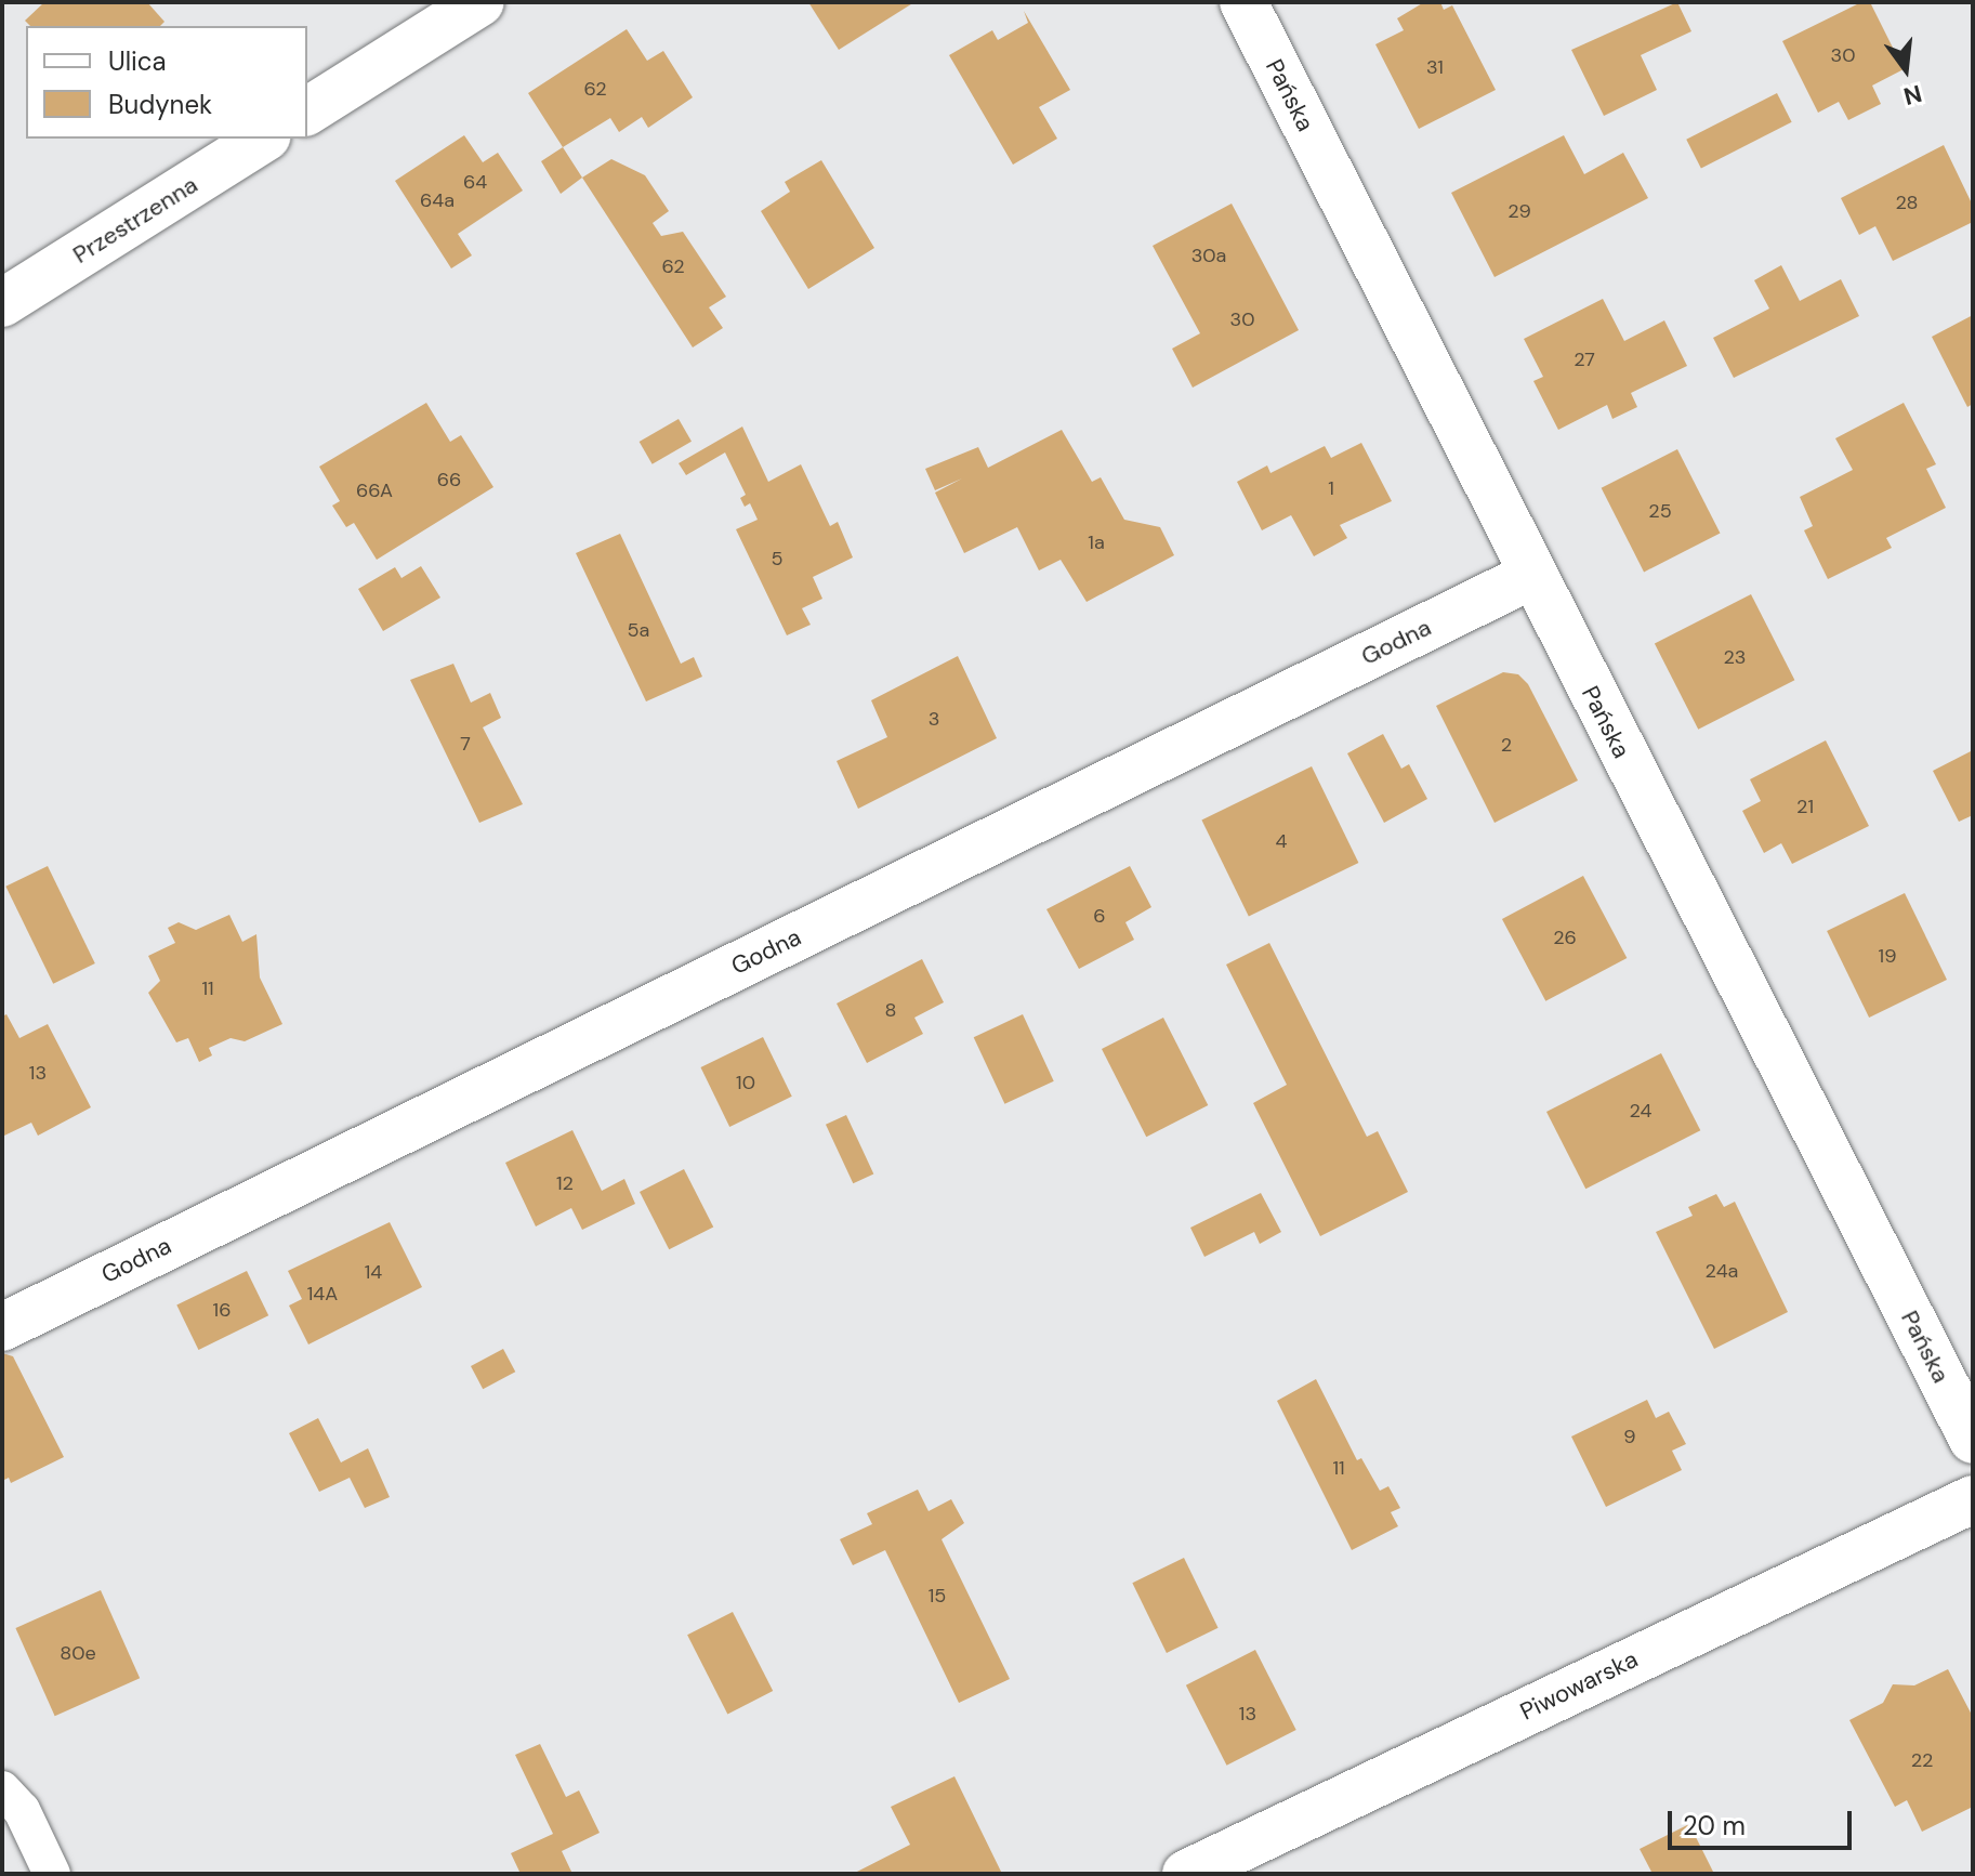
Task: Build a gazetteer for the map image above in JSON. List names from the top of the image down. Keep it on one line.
{"streets":{"street":["Pańska","Przestrzenna","Godna","Piwowarska"]},"crossings":[["Pańska","Godna"]],"house_numbers":["30","31","62","64","64a","28","29","30a","62","30","27","66","1","66A","25","1a","5","5a","23","3","7","2","21","4","6","26","19","11","8","13","10","24","12","24a","14","14A","16","9","11","15","80e","13","22"],"legend":["Ulica","Budynek"],"scale_bar":"20 m","north":"bottom"}
